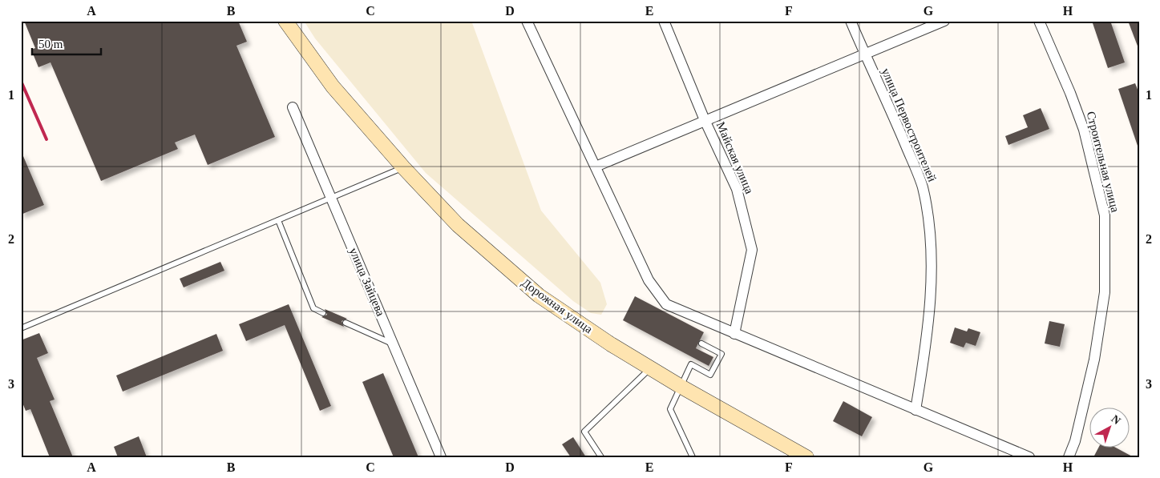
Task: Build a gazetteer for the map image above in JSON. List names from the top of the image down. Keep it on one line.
{"streets":{"street":["улица Первостроителей","Майская улица","Строительная улица","улица Зайцева","Дорожная улица"]},"scale_bar":"50 m","north":"top right","grid":{"columns":["A","B","C","D","E","F","G","H"],"rows":["1","2","3"]}}
